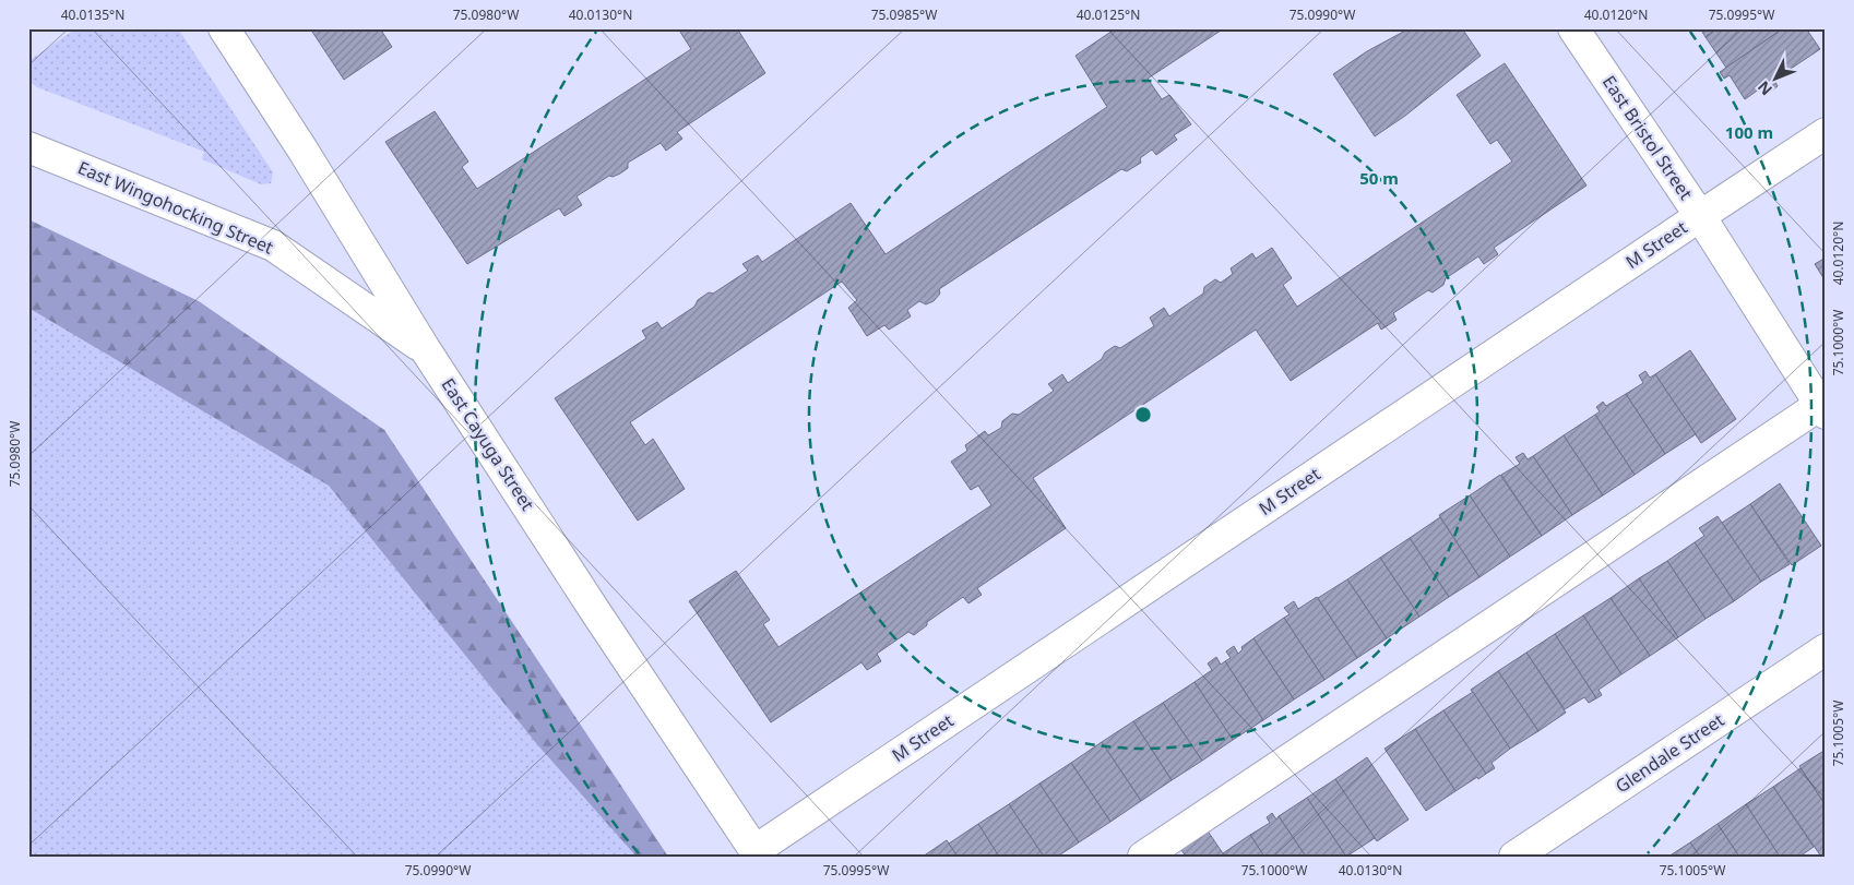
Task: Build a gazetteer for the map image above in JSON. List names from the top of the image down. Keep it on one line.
{"streets":{"street":["East Bristol Street","East Wingohocking Street","M Street","East Cayuga Street","Glendale Street"]},"crossings":[["East Bristol Street","M Street"],["East Wingohocking Street","East Cayuga Street"],["M Street","East Cayuga Street"]],"north":"bottom left","coordinates":["40.0135°N","75.0980°W","40.0130°N","75.0985°W","40.0125°N","75.0990°W","40.0120°N","75.0995°W","75.1000°W","75.1005°W"],"rings":["100 m","50 m"]}
